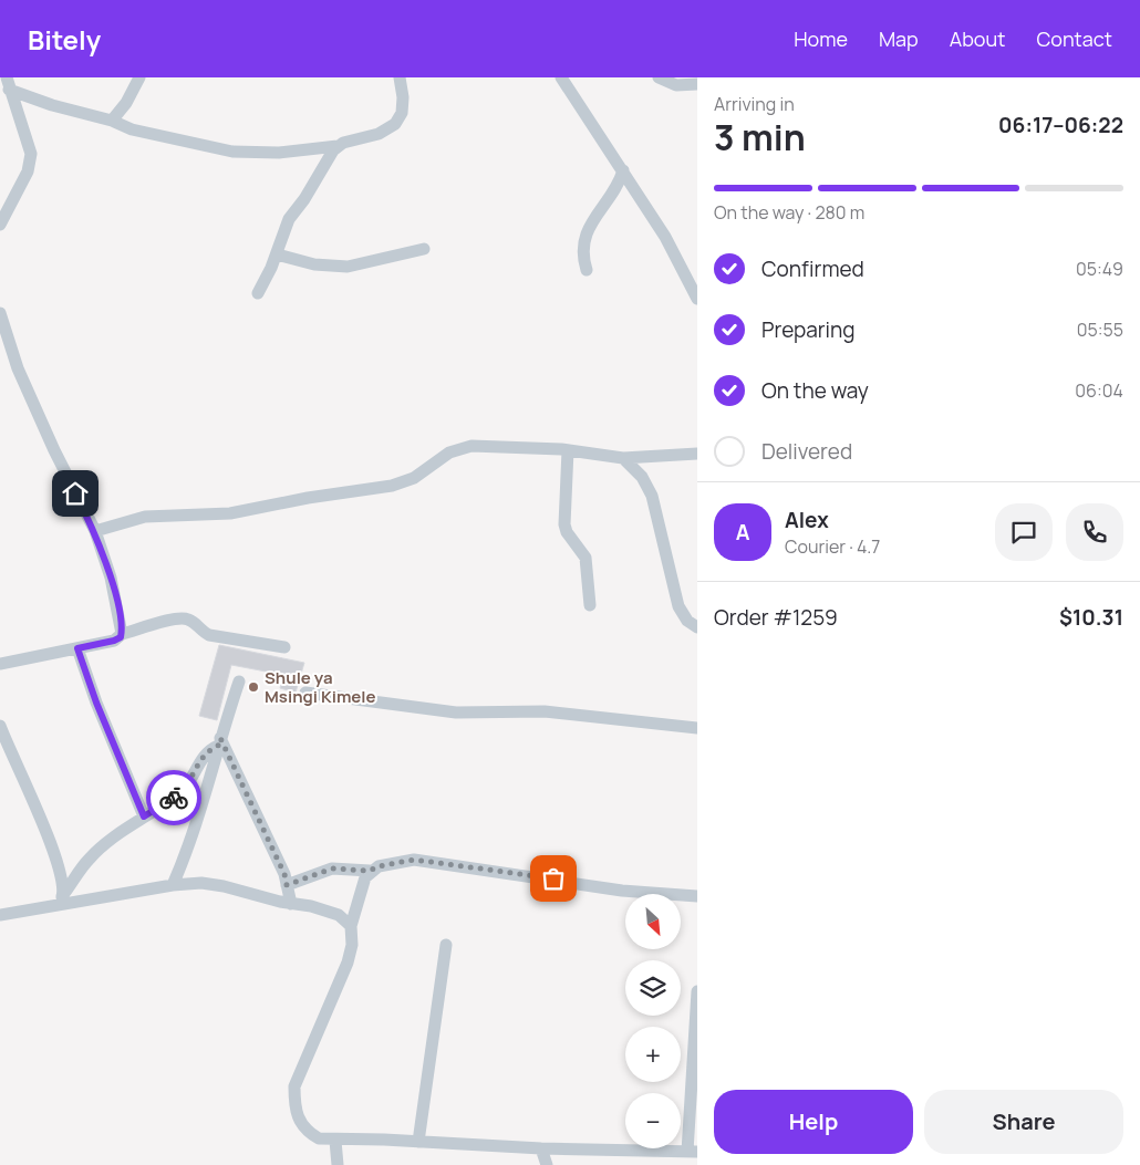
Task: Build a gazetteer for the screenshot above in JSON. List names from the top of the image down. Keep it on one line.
{"places":["Shule ya Msingi Kimele"],"north":"bottom right","page":{"header":"Bitely","nav":["Home","Map","About","Contact"],"heading":["3 min","Arriving in","06:17–06:22"],"panel":["Alex","Courier · 4.7","Order #1259","$10.31"],"bar":"On the way · 280 m","list":[["Confirmed","05:49"],["Preparing","05:55"],["On the way","06:04"],"Delivered"],"round":"A","map_buttons":["+","−"],"buttons":["Help","Share"]}}
